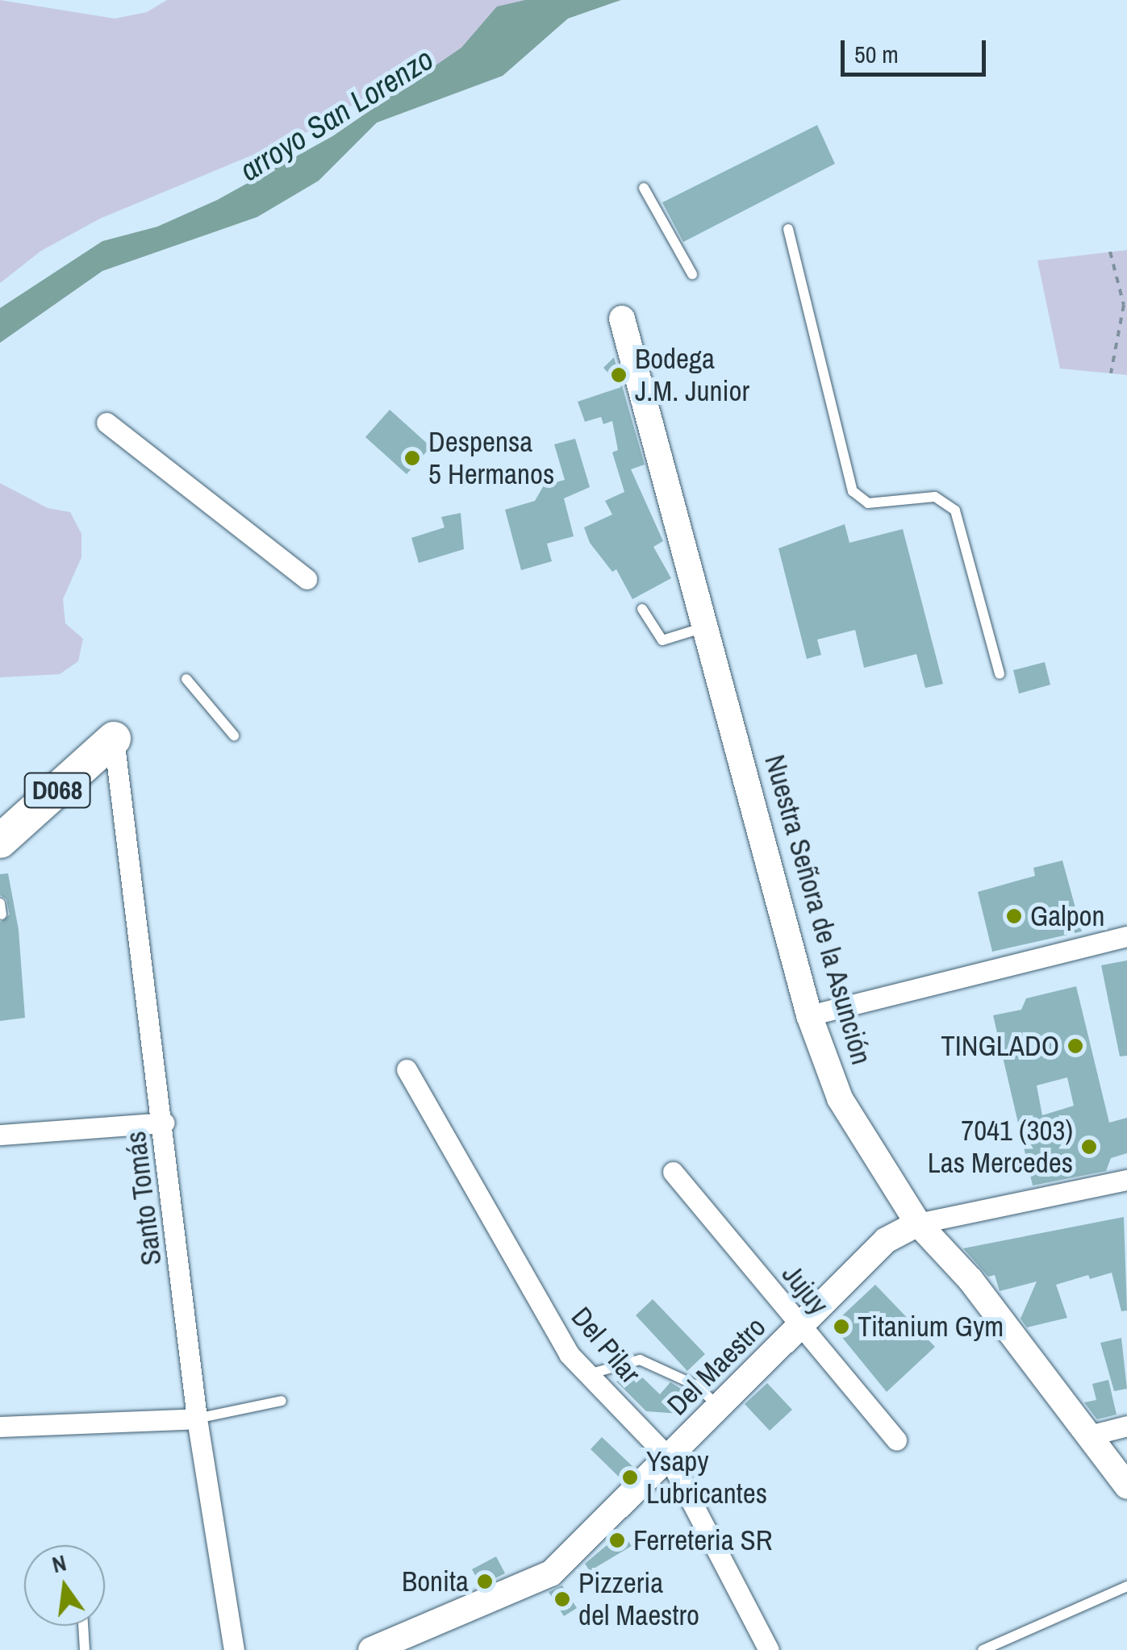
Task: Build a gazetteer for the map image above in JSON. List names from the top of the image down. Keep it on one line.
{"streets":{"main road":["D068"],"street":["Nuestra Señora de la Asunción","Santo Tomás","Jujuy","Del Pilar","Del Maestro"]},"crossings":[["D068","Santo Tomás"],["Nuestra Señora de la Asunción","Del Maestro"],["Jujuy","Del Maestro"],["Del Pilar","Del Maestro"]],"water":["arroyo San Lorenzo"],"places":["Bodega J.M. Junior","Despensa 5 Hermanos","Galpon","TINGLADO","7041 (303) Las Mercedes","Titanium Gym","Ysapy Lubricantes","Ferreteria SR","Bonita","Pizzeria del Maestro"],"scale_bar":"50 m","north":"top"}
